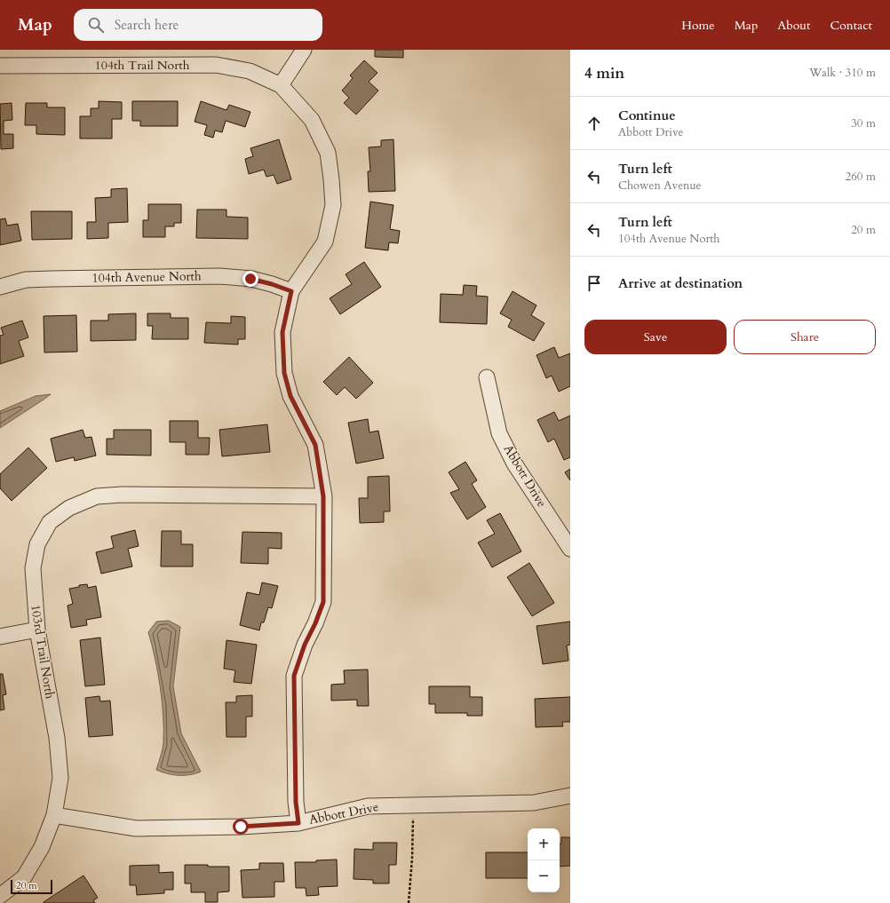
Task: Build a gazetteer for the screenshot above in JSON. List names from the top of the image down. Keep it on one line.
{"streets":{"street":["104th Trail North","104th Avenue North","Abbott Drive","103rd Trail North"]},"crossings":[["Abbott Drive","103rd Trail North"]],"scale_bar":"20 m","page":{"header":"Map","search":"Search here","nav":["Home","Map","About","Contact"],"heading":["4 min","Walk · 310 m"],"list":[["Continue","Abbott Drive","30 m"],["Turn left","Chowen Avenue","260 m"],["Turn left","104th Avenue North","20 m"],"Arrive at destination"],"buttons":["Save","Share"],"map_buttons":["+","−"],"scale":"20 m"}}
